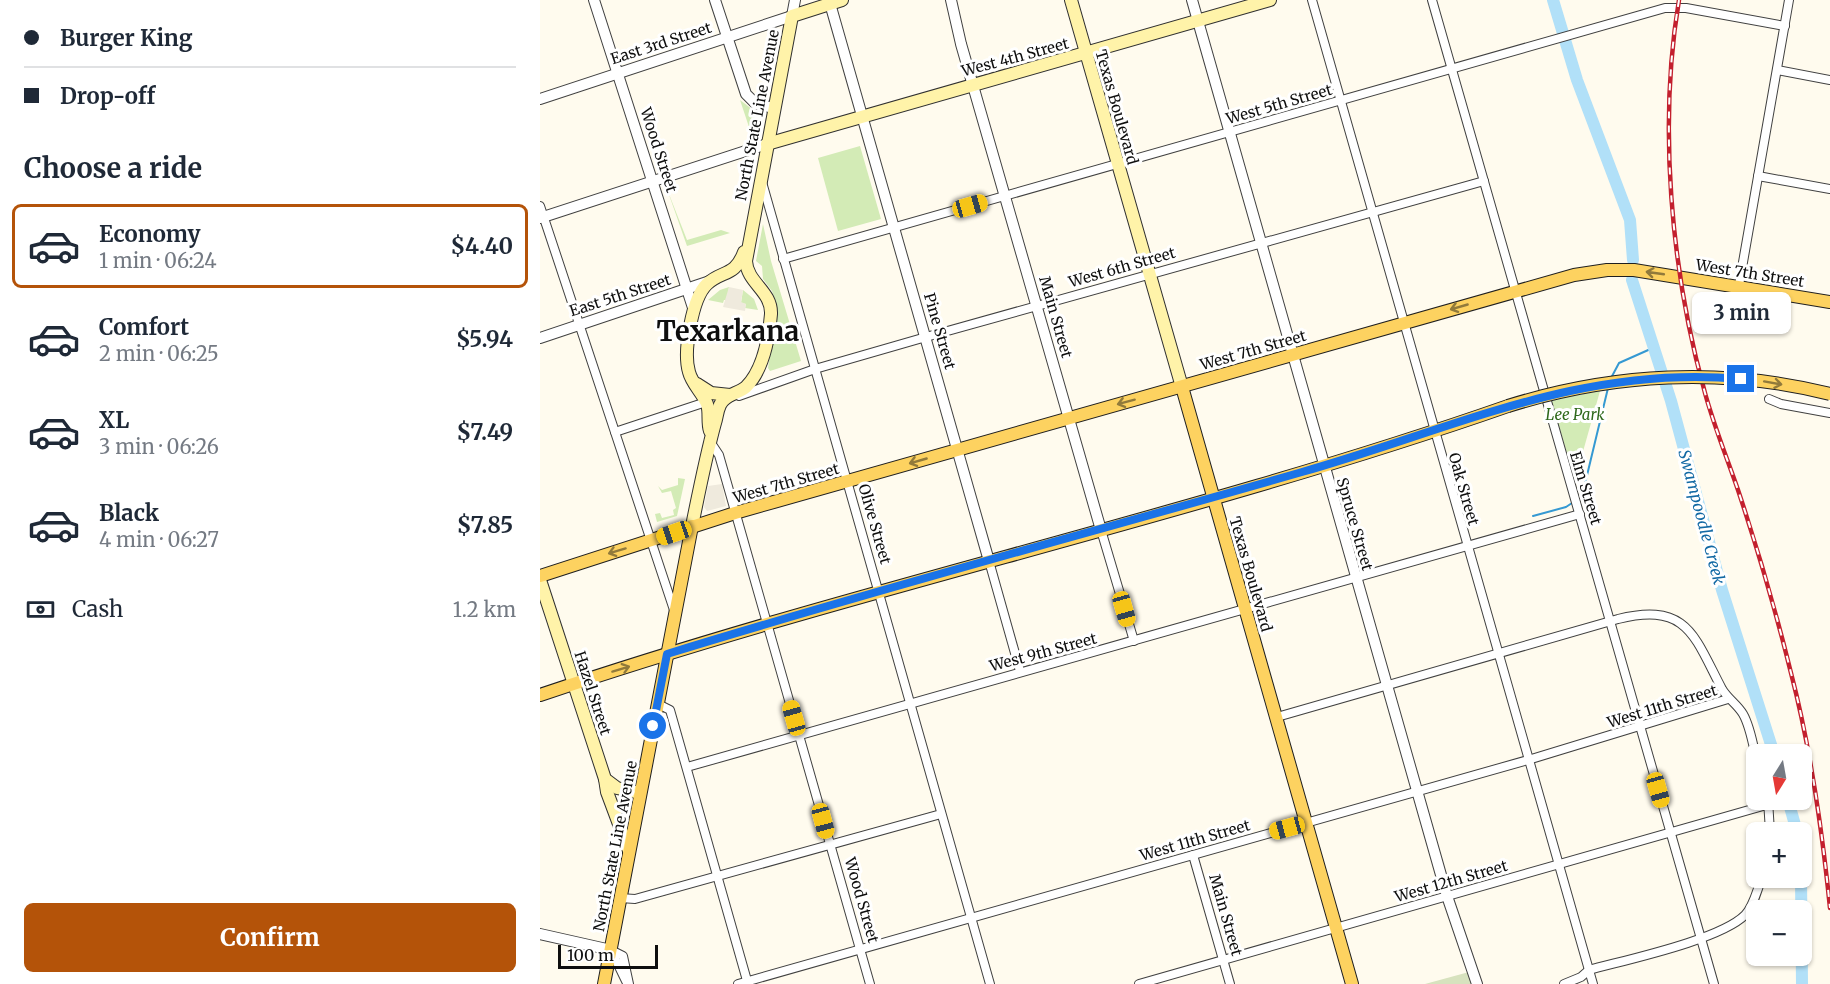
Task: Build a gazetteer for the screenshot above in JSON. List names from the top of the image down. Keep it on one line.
{"streets":{"main road":["West 4th Street","Texas Boulevard","North State Line Avenue","West 7th Street","Hazel Street"],"street":["East 3rd Street","West 5th Street","Wood Street","West 6th Street","East 5th Street","Main Street","Pine Street","Elm Street","Oak Street","Olive Street","Spruce Street","West 9th Street","West 11th Street","West 12th Street"]},"crossings":[["East 3rd Street","North State Line Avenue"],["East 3rd Street","Wood Street"],["West 4th Street","Texas Boulevard"],["West 4th Street","North State Line Avenue"],["West 4th Street","Main Street"],["West 4th Street","Pine Street"],["West 4th Street","Spruce Street"],["West 5th Street","Texas Boulevard"],["West 5th Street","Main Street"],["West 5th Street","Pine Street"],["West 5th Street","Elm Street"],["West 5th Street","Oak Street"],["West 5th Street","Olive Street"],["West 5th Street","Spruce Street"],["Texas Boulevard","West 6th Street"],["Texas Boulevard","West 7th Street"],["Texas Boulevard","West 9th Street"],["Texas Boulevard","West 11th Street"],["Texas Boulevard","West 12th Street"],["North State Line Avenue","Wood Street"],["North State Line Avenue","West 6th Street"],["North State Line Avenue","West 7th Street"],["North State Line Avenue","East 5th Street"],["North State Line Avenue","Olive Street"],["North State Line Avenue","Hazel Street"],["Wood Street","West 7th Street"],["Wood Street","East 5th Street"],["Wood Street","West 9th Street"],["Wood Street","West 11th Street"],["West 6th Street","Main Street"],["West 6th Street","Pine Street"],["West 6th Street","Elm Street"],["West 6th Street","Oak Street"],["West 6th Street","Olive Street"],["West 6th Street","Spruce Street"],["West 7th Street","Main Street"],["West 7th Street","Pine Street"],["West 7th Street","Elm Street"],["West 7th Street","Oak Street"],["West 7th Street","Olive Street"],["West 7th Street","Spruce Street"],["West 7th Street","Hazel Street"],["Main Street","West 9th Street"],["Main Street","West 11th Street"],["Main Street","West 12th Street"],["Pine Street","West 9th Street"],["Elm Street","West 9th Street"],["Elm Street","West 11th Street"],["Elm Street","West 12th Street"],["Oak Street","West 9th Street"],["Oak Street","West 11th Street"],["Oak Street","West 12th Street"],["Olive Street","West 9th Street"],["Olive Street","West 11th Street"],["Spruce Street","West 9th Street"],["Spruce Street","West 11th Street"],["Spruce Street","West 12th Street"]],"one_way":["West 7th Street"],"districts":["Texarkana"],"water":["Swampoodle Creek"],"parks":["Lee Park"],"scale_bar":"100 m","north":"bottom","page":{"banner":["Burger King","Drop-off"],"heading":"Choose a ride","list":[{"name":"Economy","note":"1 min · 06:24","value":"$4.40"},{"name":"Comfort","note":"2 min · 06:25","value":"$5.94"},{"name":"XL","note":"3 min · 06:26","value":"$7.49"},{"name":"Black","note":"4 min · 06:27","value":"$7.85"}],"bubble":"3 min","pay":["Cash","1.2 km"],"map_buttons":["+","−"],"buttons":"Confirm","scale":"100 m"}}
